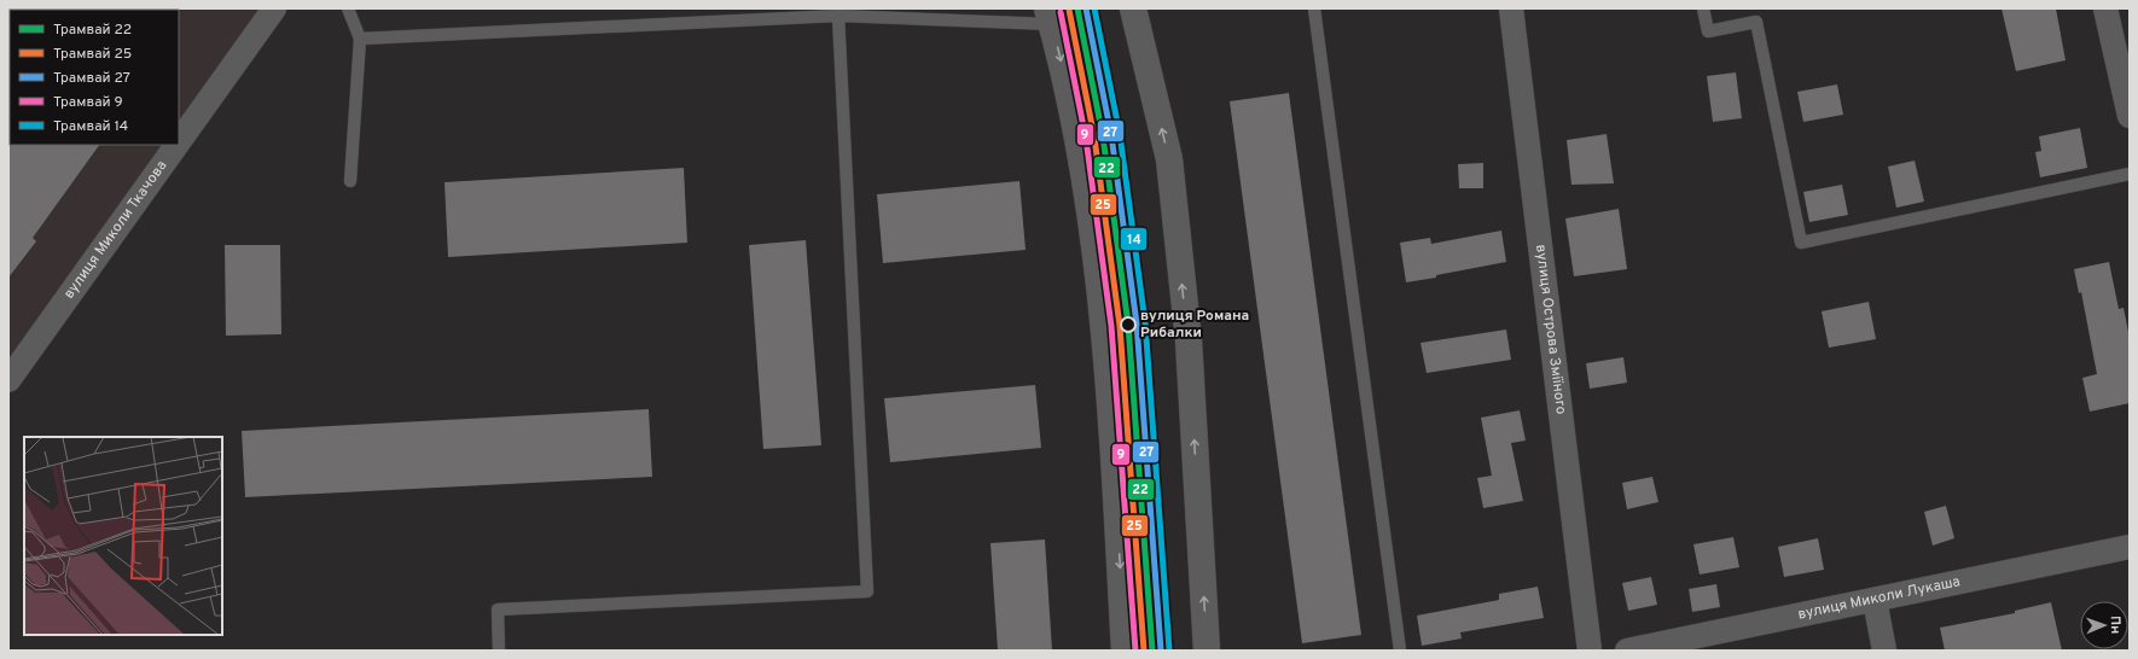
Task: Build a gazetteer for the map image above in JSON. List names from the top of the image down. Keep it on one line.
{"streets":{"street":["вулиця Миколи Ткачова","вулиця Острова Зміїного","вулиця Миколи Лукаша"]},"places":["вулиця Романа Рибалки"],"lines":["tram line 22","tram line 27","tram line 14","tram line 25","tram line 9"],"legend":["Трамвай 22","Трамвай 25","Трамвай 27","Трамвай 9","Трамвай 14"],"north":"right"}
